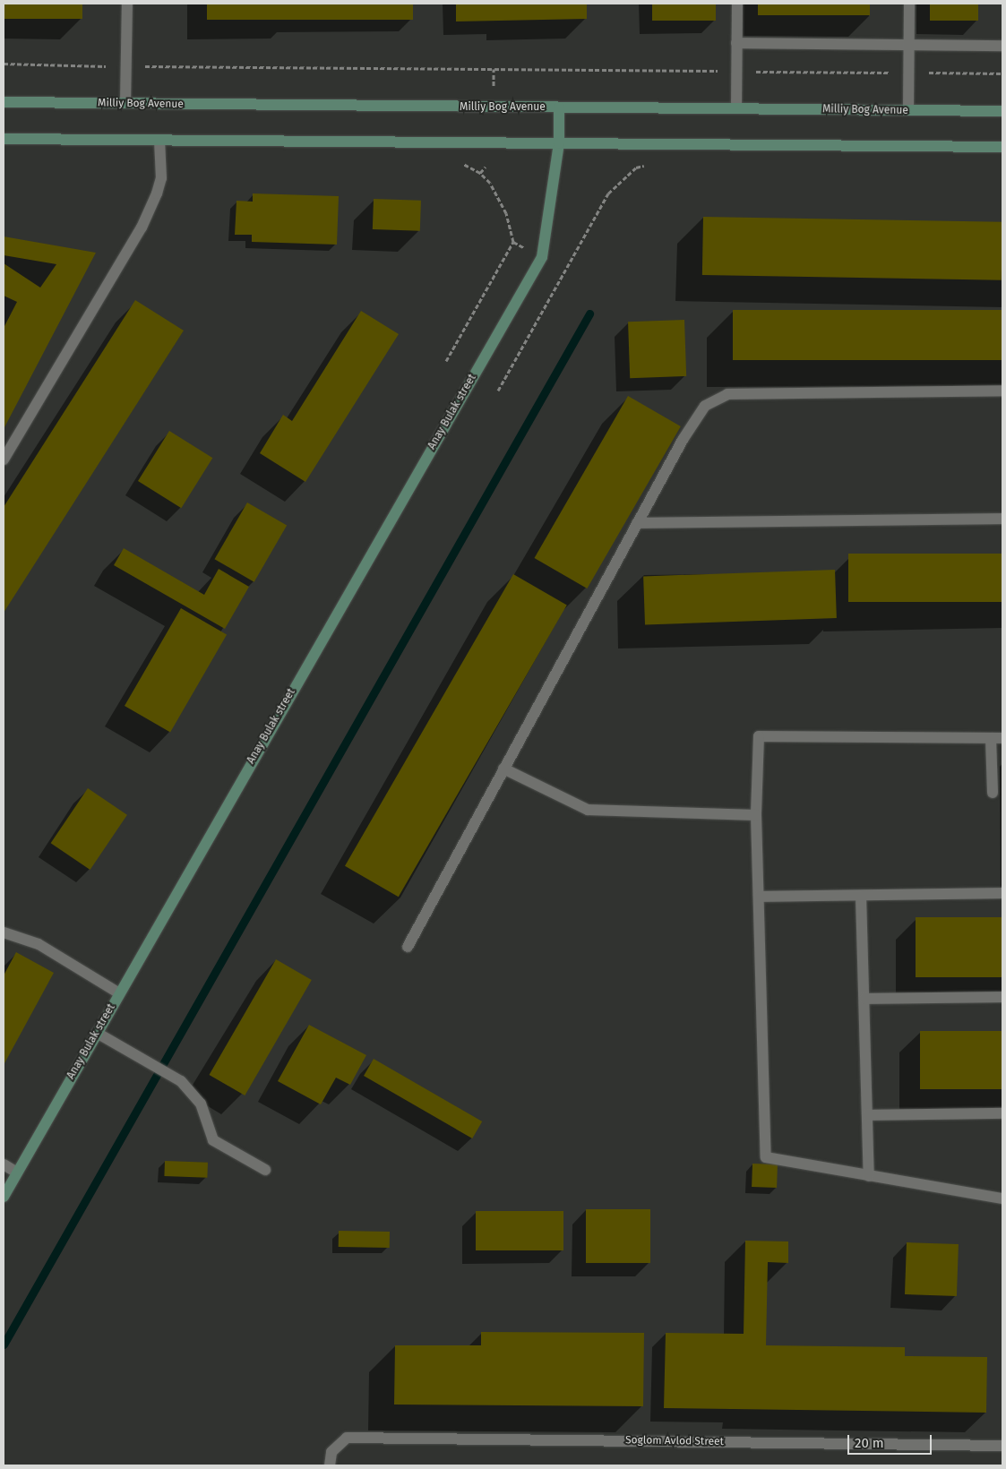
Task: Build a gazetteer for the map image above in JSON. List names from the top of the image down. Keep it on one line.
{"streets":{"main road":["Milliy Bog Avenue","Anay Bulak street"],"street":["Soglom Avlod Street"]},"scale_bar":"20 m"}
